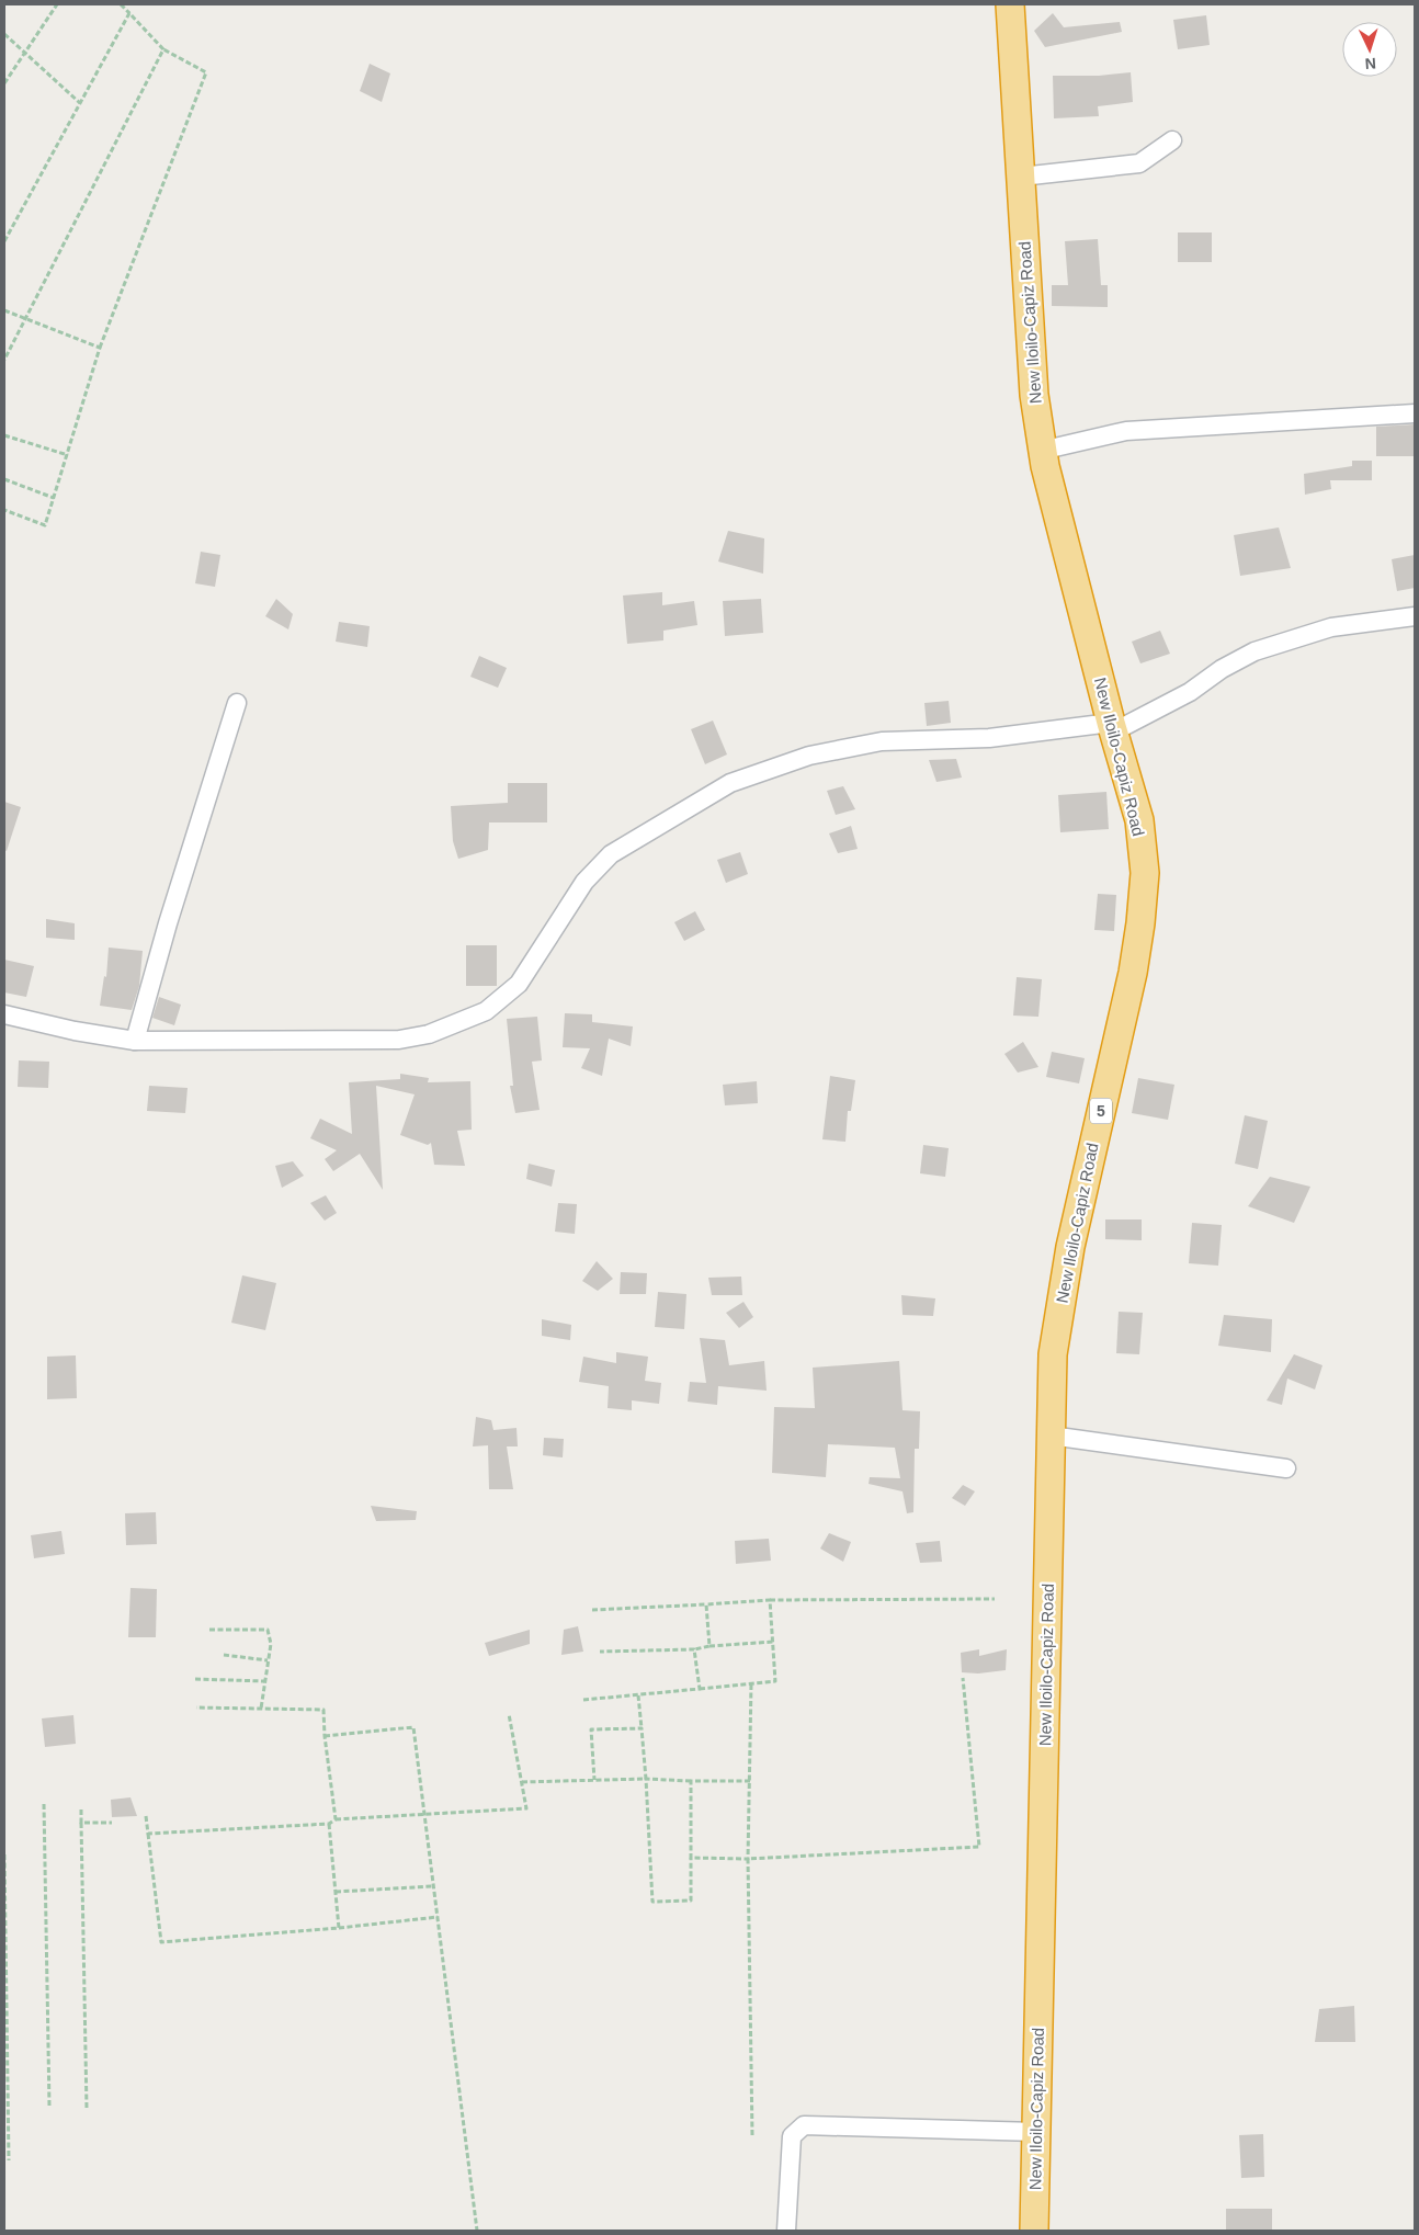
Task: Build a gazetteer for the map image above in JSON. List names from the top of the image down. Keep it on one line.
{"streets":{"highway":["New Iloilo-Capiz Road","5"]},"north":"bottom"}
